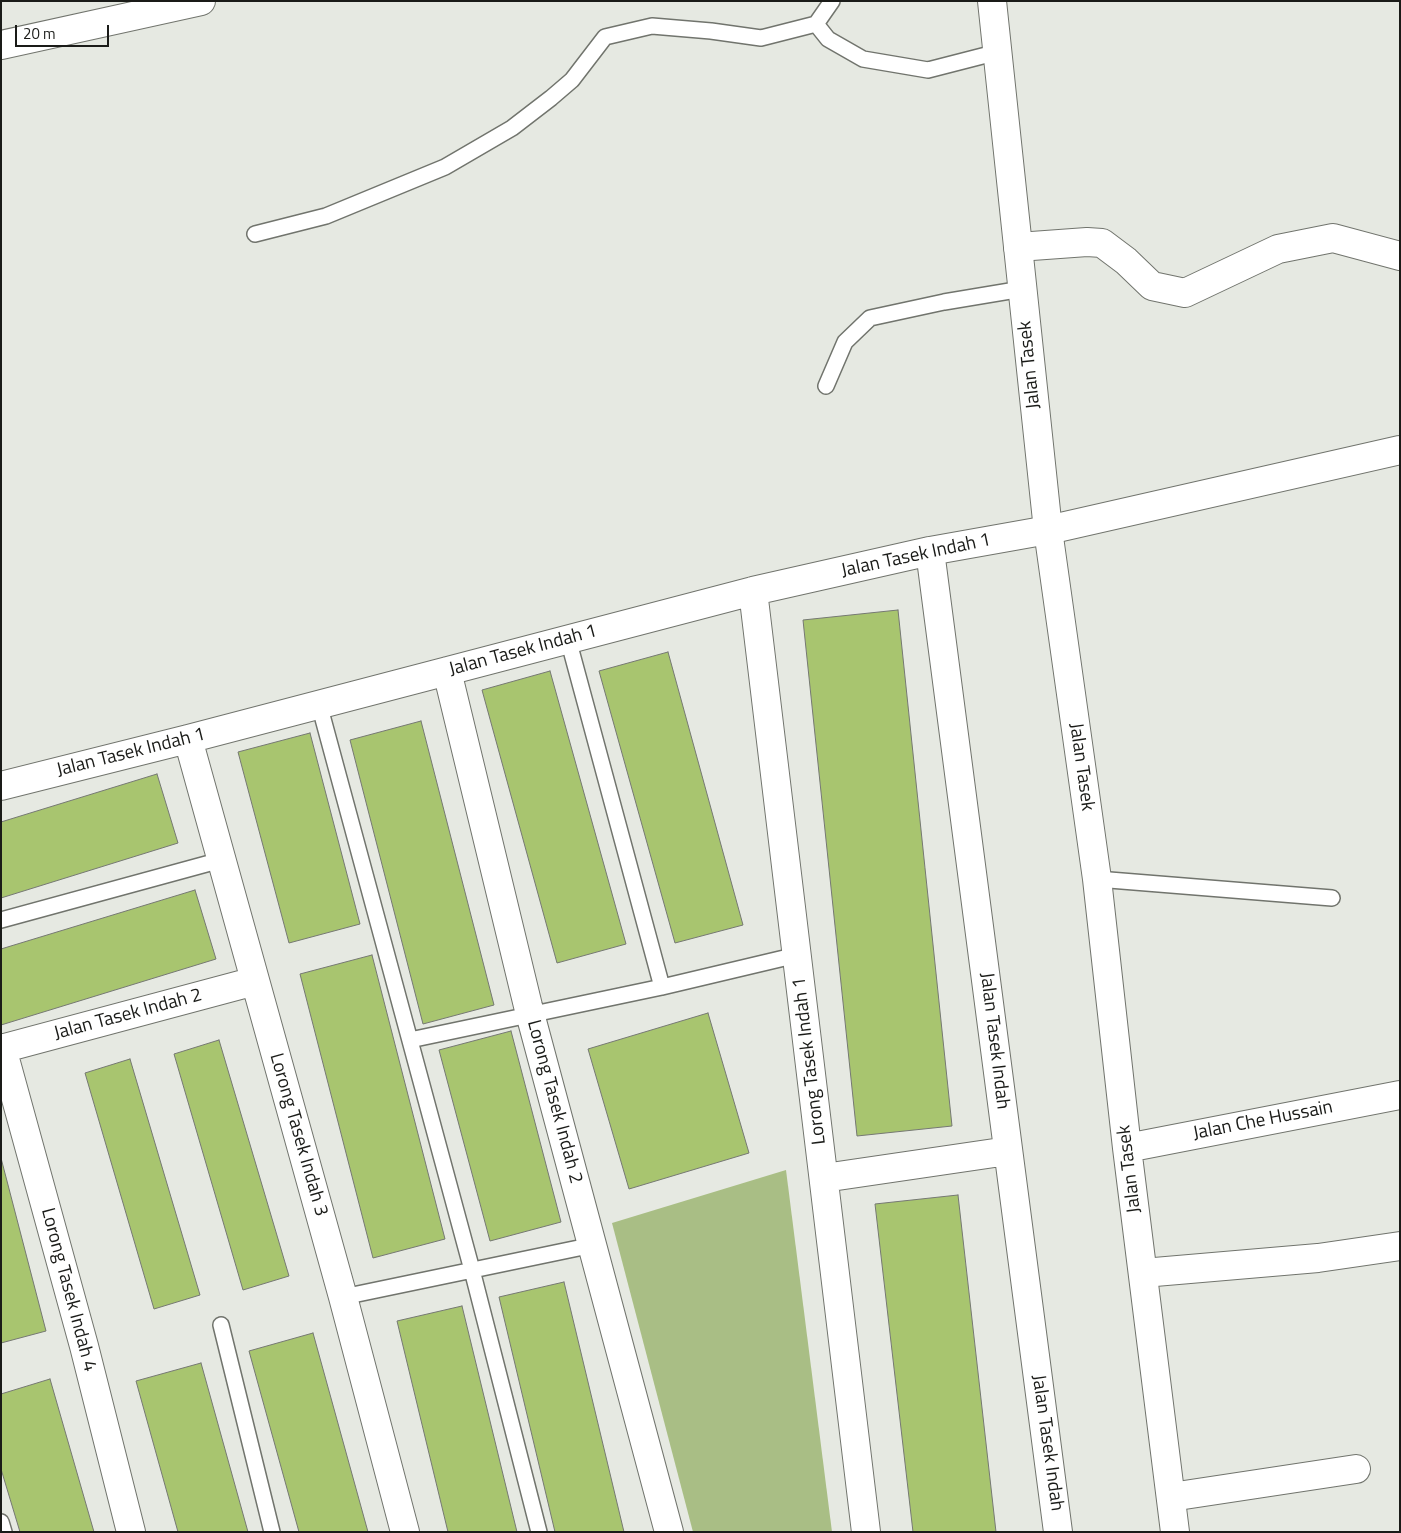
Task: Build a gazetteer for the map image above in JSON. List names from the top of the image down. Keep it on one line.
{"streets":{"street":["Jalan Tasek","Jalan Tasek Indah 1","Jalan Tasek Indah 2","Jalan Tasek Indah","Lorong Tasek Indah 1","Lorong Tasek Indah 2","Jalan Che Hussain","Lorong Tasek Indah 3","Lorong Tasek Indah 4"]},"crossings":[["Jalan Tasek","Jalan Tasek Indah 1"],["Jalan Tasek","Jalan Che Hussain"],["Jalan Tasek Indah 1","Jalan Tasek Indah"],["Jalan Tasek Indah 1","Lorong Tasek Indah 1"],["Jalan Tasek Indah 1","Lorong Tasek Indah 2"],["Jalan Tasek Indah 1","Lorong Tasek Indah 3"],["Jalan Tasek Indah 2","Lorong Tasek Indah 3"],["Jalan Tasek Indah 2","Lorong Tasek Indah 4"]],"scale_bar":"20 m"}
